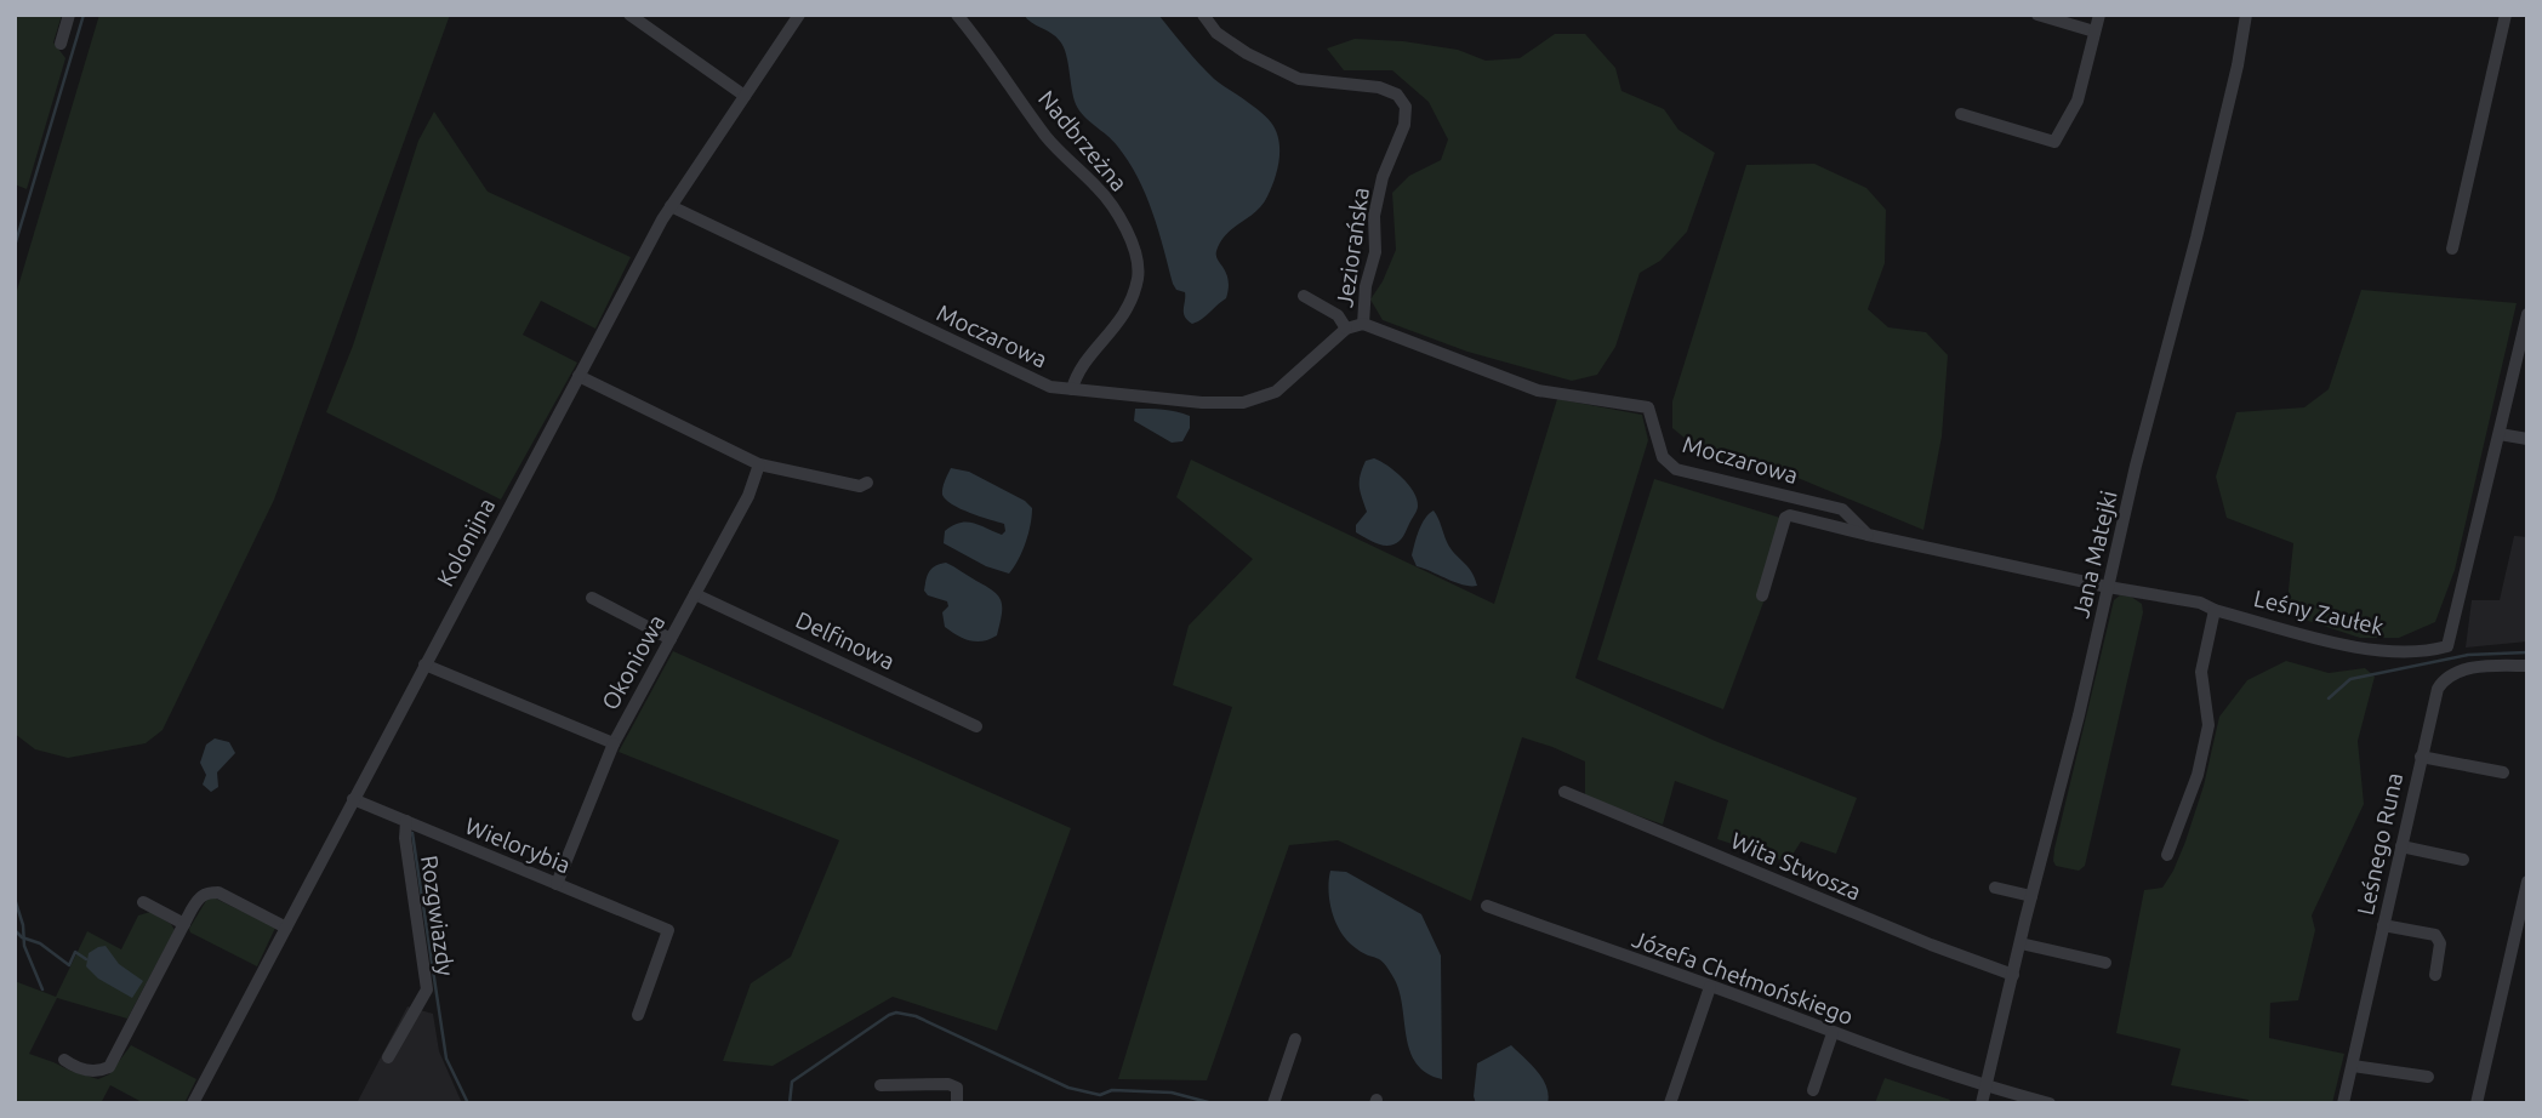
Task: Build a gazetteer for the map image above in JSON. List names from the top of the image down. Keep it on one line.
{"streets":{"street":["Nadbrzeżna","Jeziorańska","Moczarowa","Kolonijna","Jana Matejki","Leśny Zaułek","Delfinowa","Okoniowa","Leśnego Runa","Wielorybia","Wita Stwosza","Rozgwiazdy","Józefa Chełmońskiego"]},"crossings":[["Nadbrzeżna","Moczarowa"],["Jeziorańska","Moczarowa"],["Moczarowa","Kolonijna"],["Moczarowa","Jana Matejki"],["Moczarowa","Leśny Zaułek"],["Kolonijna","Okoniowa"],["Kolonijna","Wielorybia"],["Jana Matejki","Wita Stwosza"],["Jana Matejki","Józefa Chełmońskiego"],["Delfinowa","Okoniowa"],["Wielorybia","Rozgwiazdy"]]}
